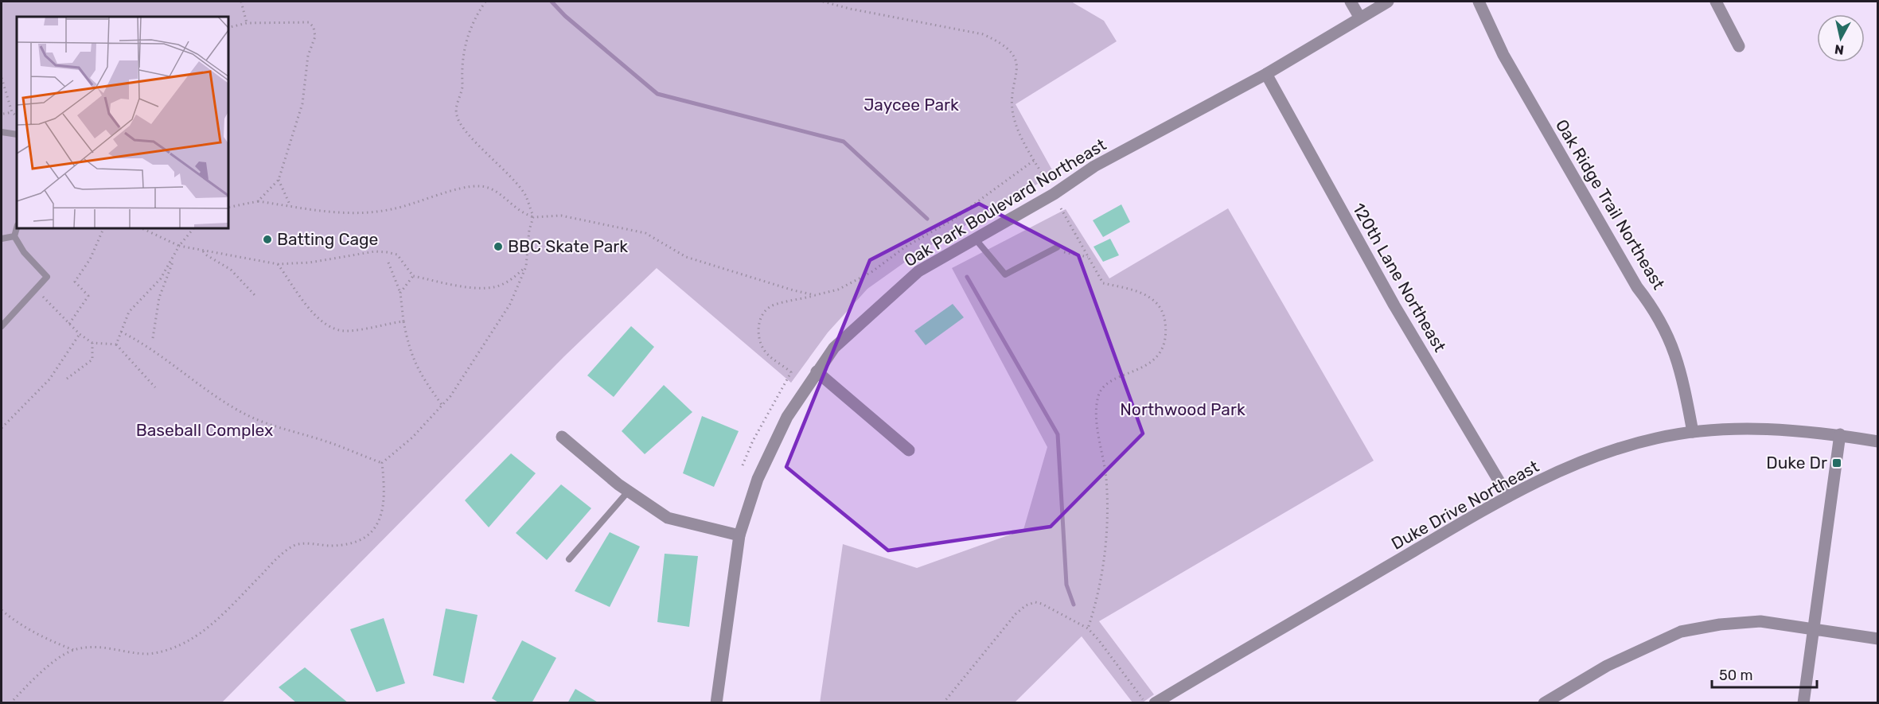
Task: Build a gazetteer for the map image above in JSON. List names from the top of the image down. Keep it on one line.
{"streets":{"street":["Oak Park Boulevard Northeast","Oak Ridge Trail Northeast","120th Lane Northeast","Duke Drive Northeast"]},"crossings":[["Oak Park Boulevard Northeast","120th Lane Northeast"],["Oak Ridge Trail Northeast","Duke Drive Northeast"],["120th Lane Northeast","Duke Drive Northeast"]],"parks":["Jaycee Park","Northwood Park","Baseball Complex"],"places":{"other":["Batting Cage","BBC Skate Park"],"transit":["Duke Dr"]},"scale_bar":"50 m","north":"bottom"}
